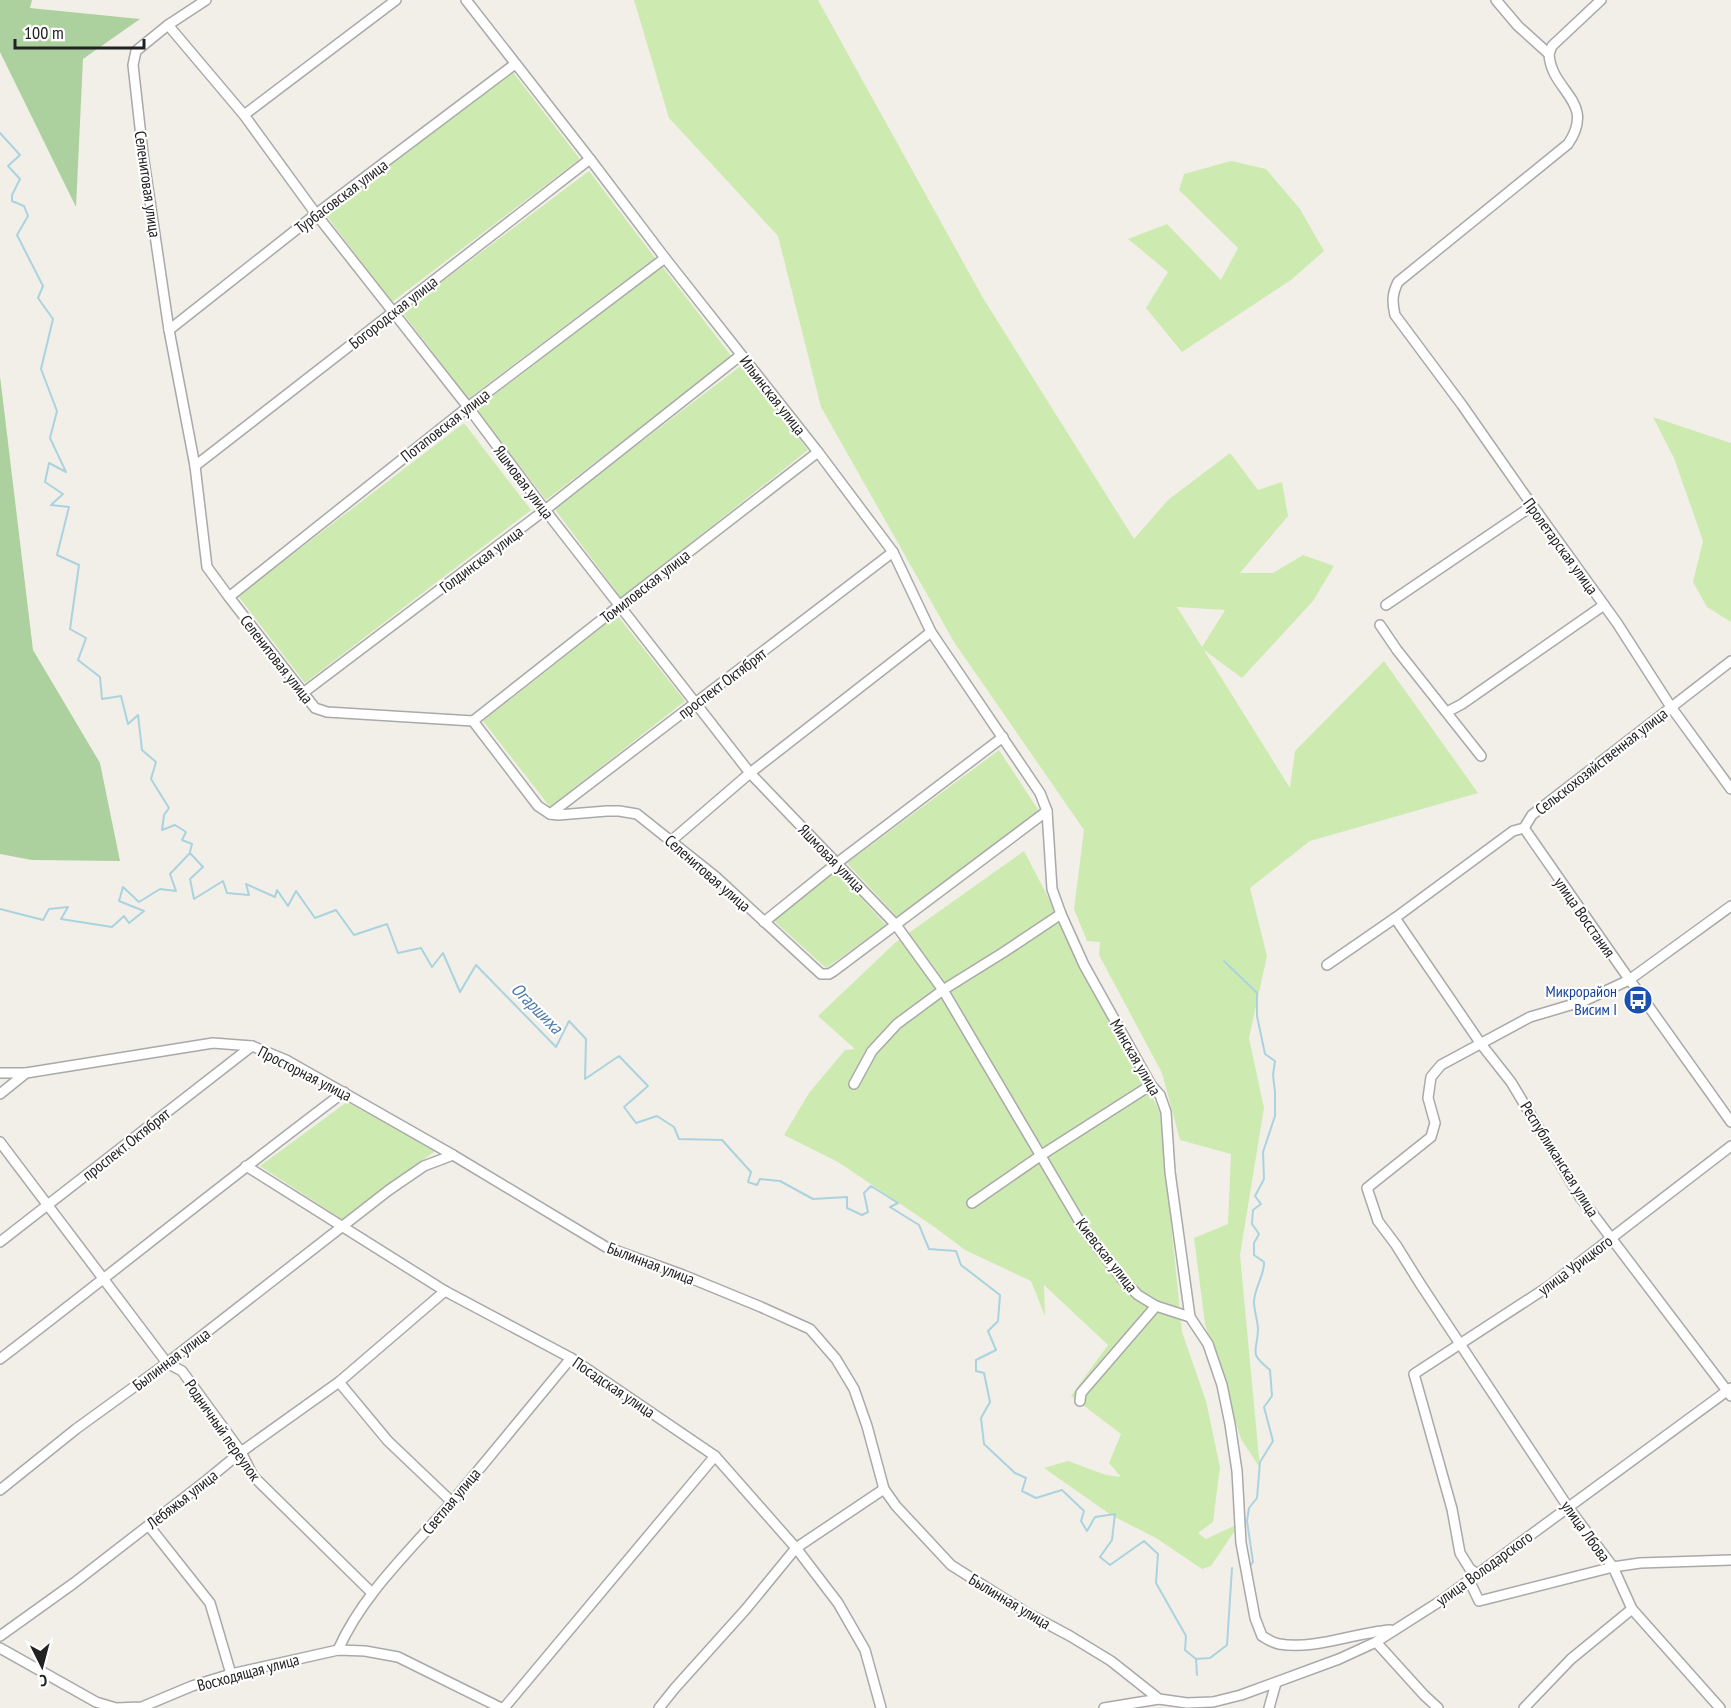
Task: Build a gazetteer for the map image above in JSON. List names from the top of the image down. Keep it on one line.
{"streets":{"street":["Селенитовая улица","Турбасовская улица","Богородская улица","Ильинская улица","Потаповская улица","Яшмовая улица","Пролетарская улица","Голдинская улица","Томиловская улица","проспект Октябрят","Сельскохозяйственная улица","улица Восстания","Минская улица","Просторная улица","Республиканская улица","Киевская улица","Былинная улица","улица Урицкого","Посадская улица","Родничный переулок","Лебяжья улица","Светлая улица","улица Лбова","улица Володарского","Восходящая улица"]},"crossings":[["Селенитовая улица","Турбасовская улица"],["Селенитовая улица","Богородская улица"],["Селенитовая улица","Потаповская улица"],["Селенитовая улица","Яшмовая улица"],["Селенитовая улица","Голдинская улица"],["Селенитовая улица","Томиловская улица"],["Селенитовая улица","проспект Октябрят"],["Селенитовая улица","Киевская улица"],["Турбасовская улица","Ильинская улица"],["Турбасовская улица","Яшмовая улица"],["Богородская улица","Ильинская улица"],["Богородская улица","Яшмовая улица"],["Ильинская улица","Потаповская улица"],["Ильинская улица","Голдинская улица"],["Ильинская улица","Томиловская улица"],["Ильинская улица","проспект Октябрят"],["Ильинская улица","Минская улица"],["Потаповская улица","Яшмовая улица"],["Яшмовая улица","Голдинская улица"],["Яшмовая улица","Томиловская улица"],["Яшмовая улица","проспект Октябрят"],["Яшмовая улица","Киевская улица"],["Пролетарская улица","Сельскохозяйственная улица"],["проспект Октябрят","Просторная улица"],["проспект Октябрят","Родничный переулок"],["Сельскохозяйственная улица","улица Восстания"],["Сельскохозяйственная улица","Республиканская улица"],["Минская улица","Киевская улица"],["Просторная улица","Былинная улица"],["Республиканская улица","улица Урицкого"],["Республиканская улица","улица Лбова"],["Республиканская улица","улица Володарского"],["Былинная улица","Посадская улица"],["Былинная улица","Родничный переулок"],["Былинная улица","улица Володарского"],["улица Урицкого","улица Лбова"],["улица Урицкого","улица Володарского"],["Посадская улица","Лебяжья улица"],["Посадская улица","Светлая улица"],["Родничный переулок","Лебяжья улица"],["Родничный переулок","Светлая улица"],["Светлая улица","Восходящая улица"],["улица Лбова","улица Володарского"]],"water":["Огаршиха"],"places":{"bus stop":["Микрорайон Висим I"]},"scale_bar":"100 m","north":"bottom"}
